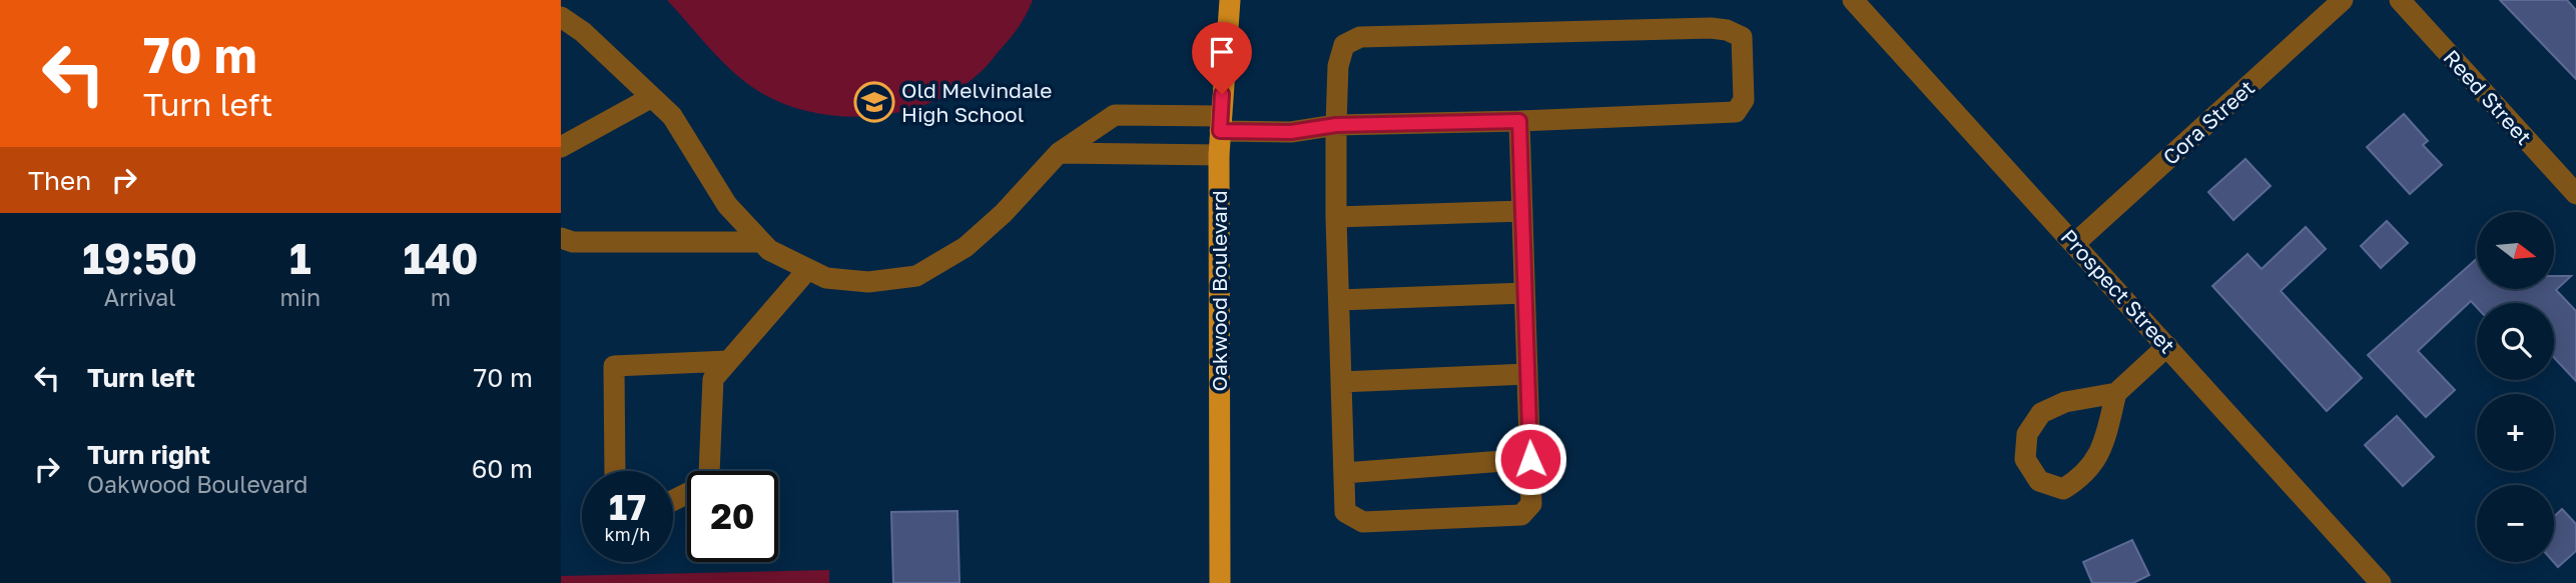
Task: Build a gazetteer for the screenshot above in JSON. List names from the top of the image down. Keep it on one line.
{"streets":{"main road":["Oakwood Boulevard"],"street":["Reed Street","Cora Street","Prospect Street"]},"crossings":[["Cora Street","Prospect Street"]],"places":{"school or university":["Old Melvindale High School"]},"north":"right","page":{"turn":["70 m","Turn left"],"then":"Then","map_buttons":["+","−"],"eta":["19:50","Arrival","1","min","140","m"],"list":[{"name":"Turn left","value":"70 m"},{"name":"Turn right","note":"Oakwood Boulevard","value":"60 m"}],"speed":"17 km/h","limit":"20"}}
